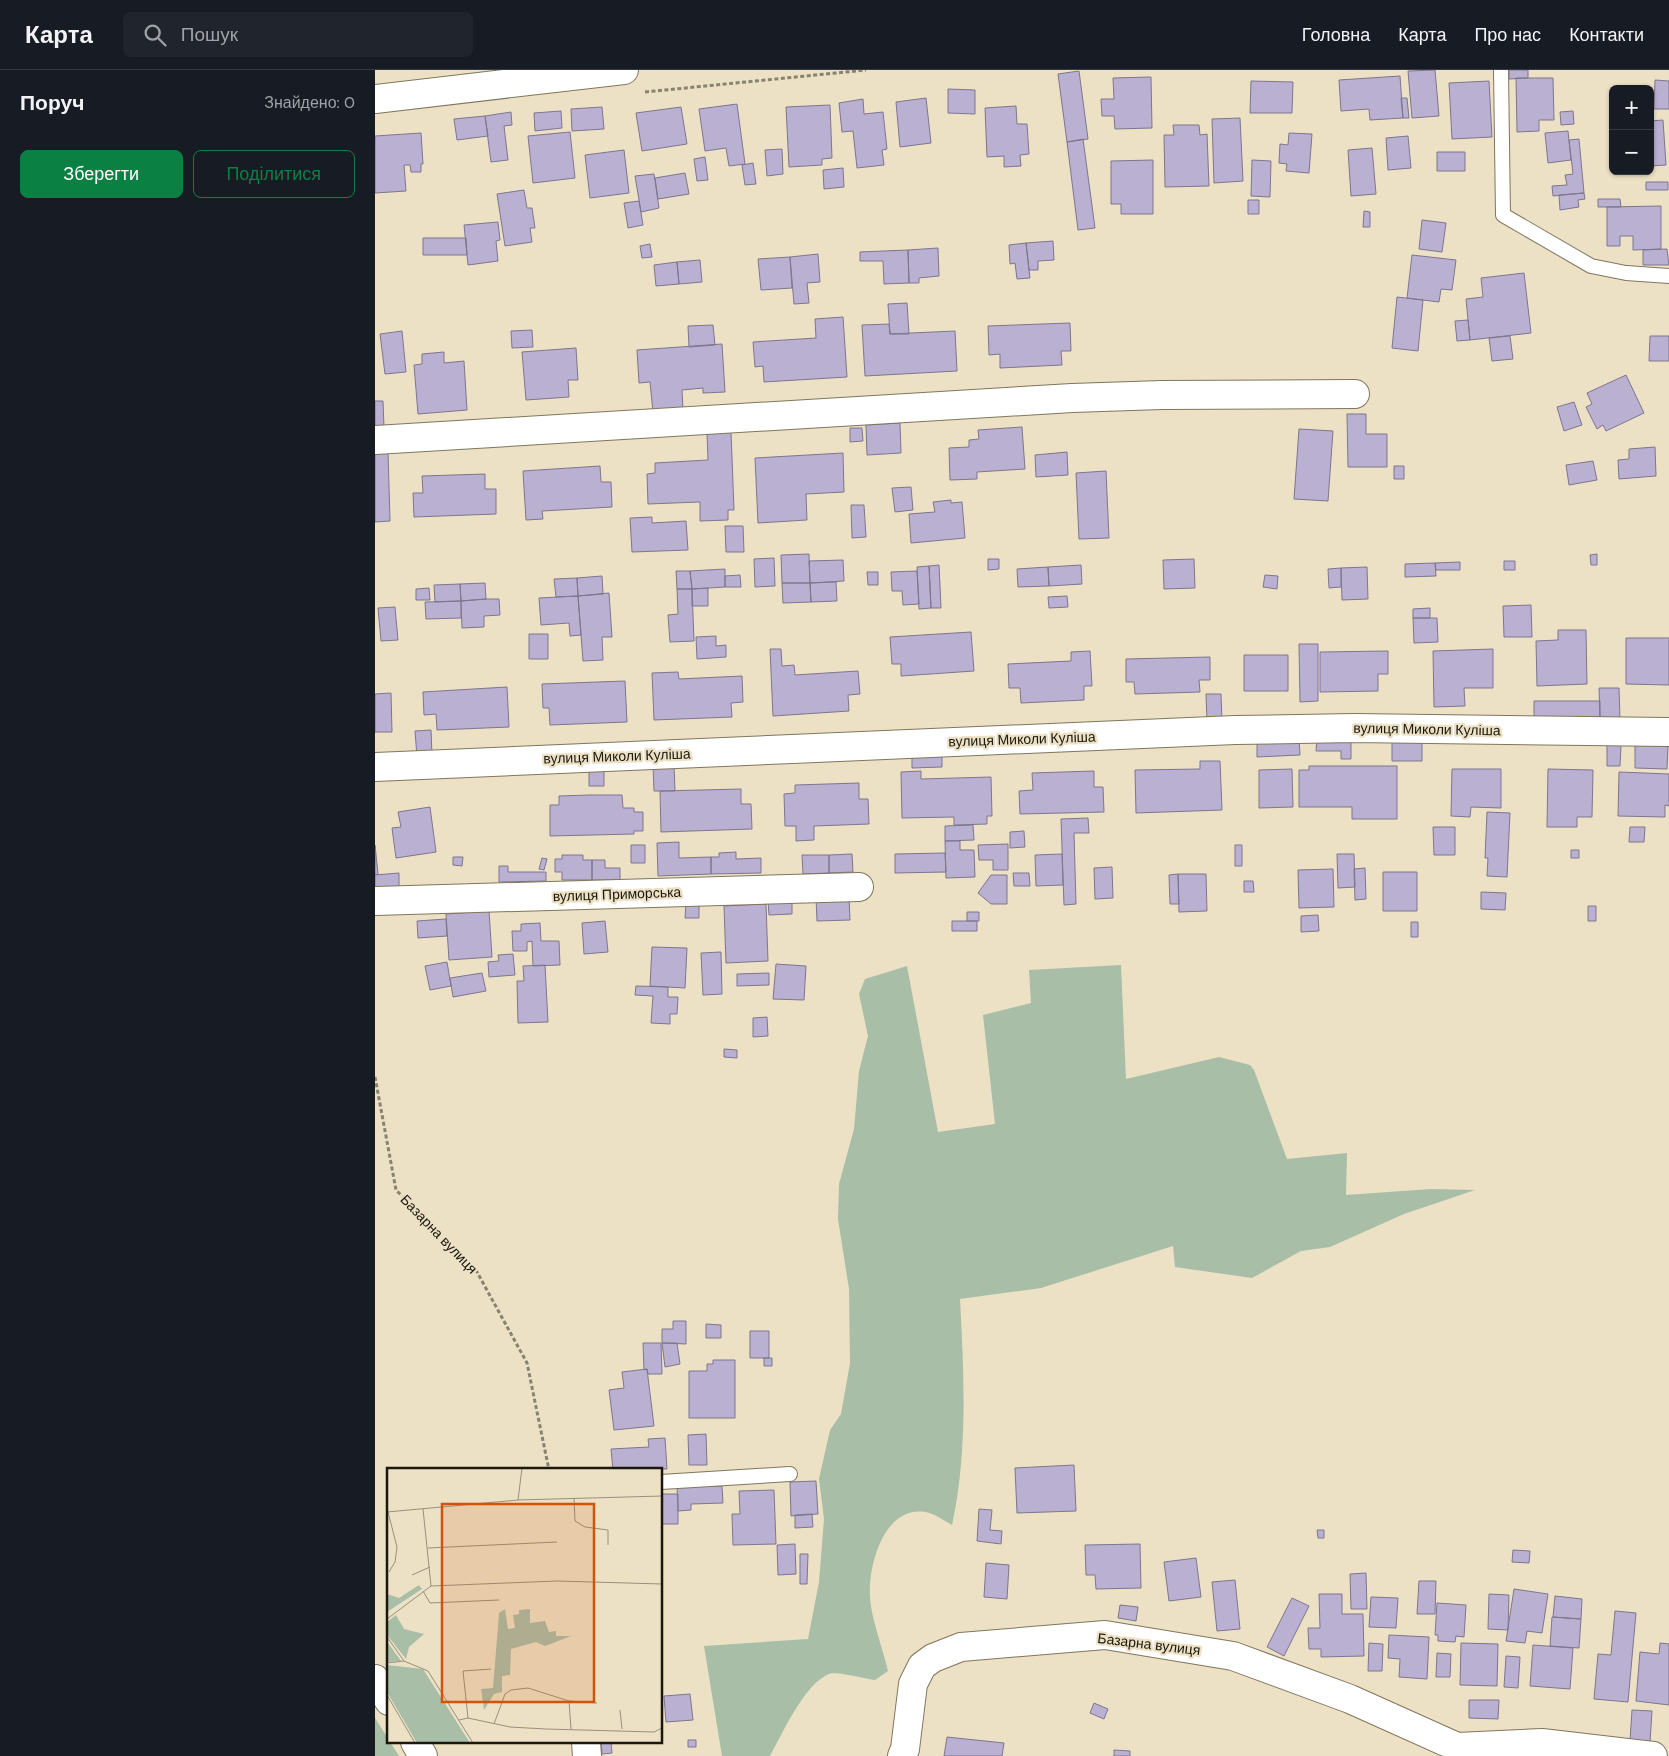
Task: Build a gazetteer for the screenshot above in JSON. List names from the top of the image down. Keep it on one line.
{"streets":{"street":["вулиця Миколи Куліша","вулиця Приморська","Базарна вулиця"]},"page":{"header":"Карта","search":"Пошук","nav":["Головна","Карта","Про нас","Контакти"],"heading":["Поруч","Знайдено: 0"],"map_buttons":["+","−"],"buttons":["Зберегти","Поділитися"]}}
